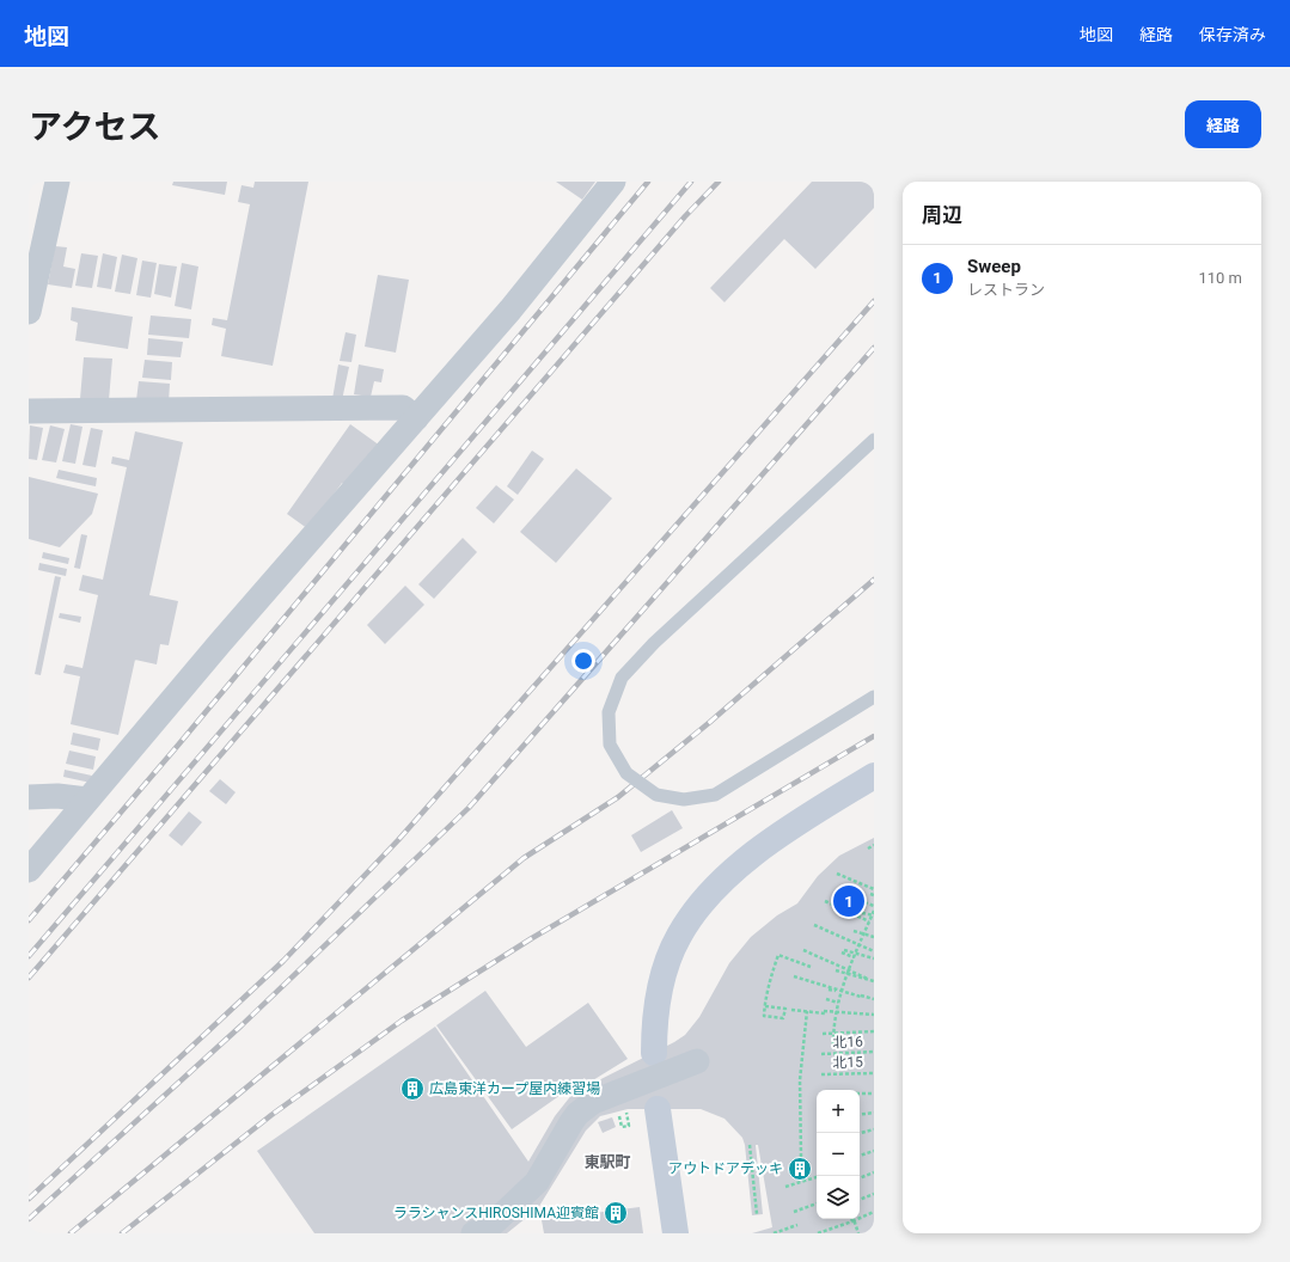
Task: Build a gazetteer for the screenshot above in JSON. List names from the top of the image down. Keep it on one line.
{"streets":{"path":["北16","北15"]},"districts":["東駅町"],"places":{"building":["広島東洋カープ屋内練習場","アウトドアデッキ","ララシャンスHIROSHIMA迎賓館"]},"page":{"header":"地図","nav":["地図","経路","保存済み"],"title":"アクセス","buttons":"経路","heading":"周辺","list":[{"mark":"1","name":"Sweep","note":"レストラン","value":"110 m"}],"pins":"1","map_buttons":["+","−"]}}
